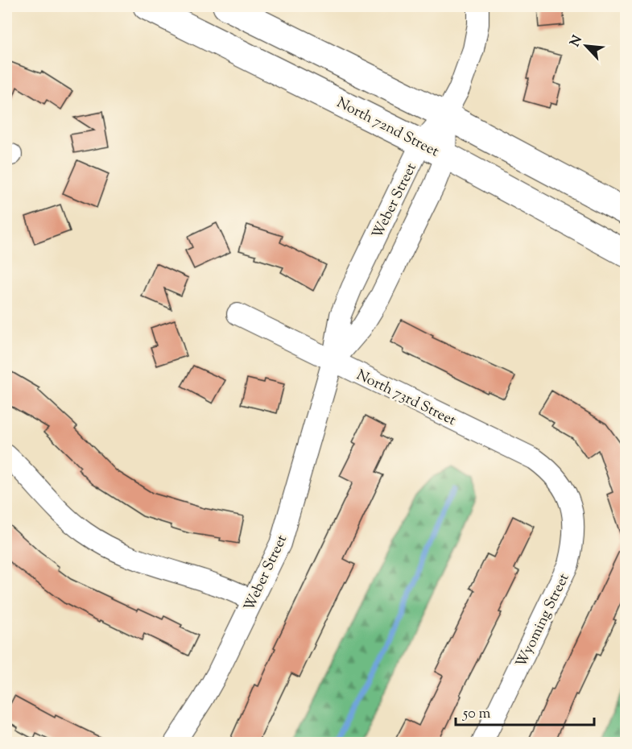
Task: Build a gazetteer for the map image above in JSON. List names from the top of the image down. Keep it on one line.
{"streets":{"main road":["North 72nd Street"],"street":["Weber Street","North 73rd Street","Wyoming Street"]},"crossings":[["North 72nd Street","Weber Street"],["Weber Street","North 73rd Street"],["North 73rd Street","Wyoming Street"]],"scale_bar":"50 m","north":"top left"}
